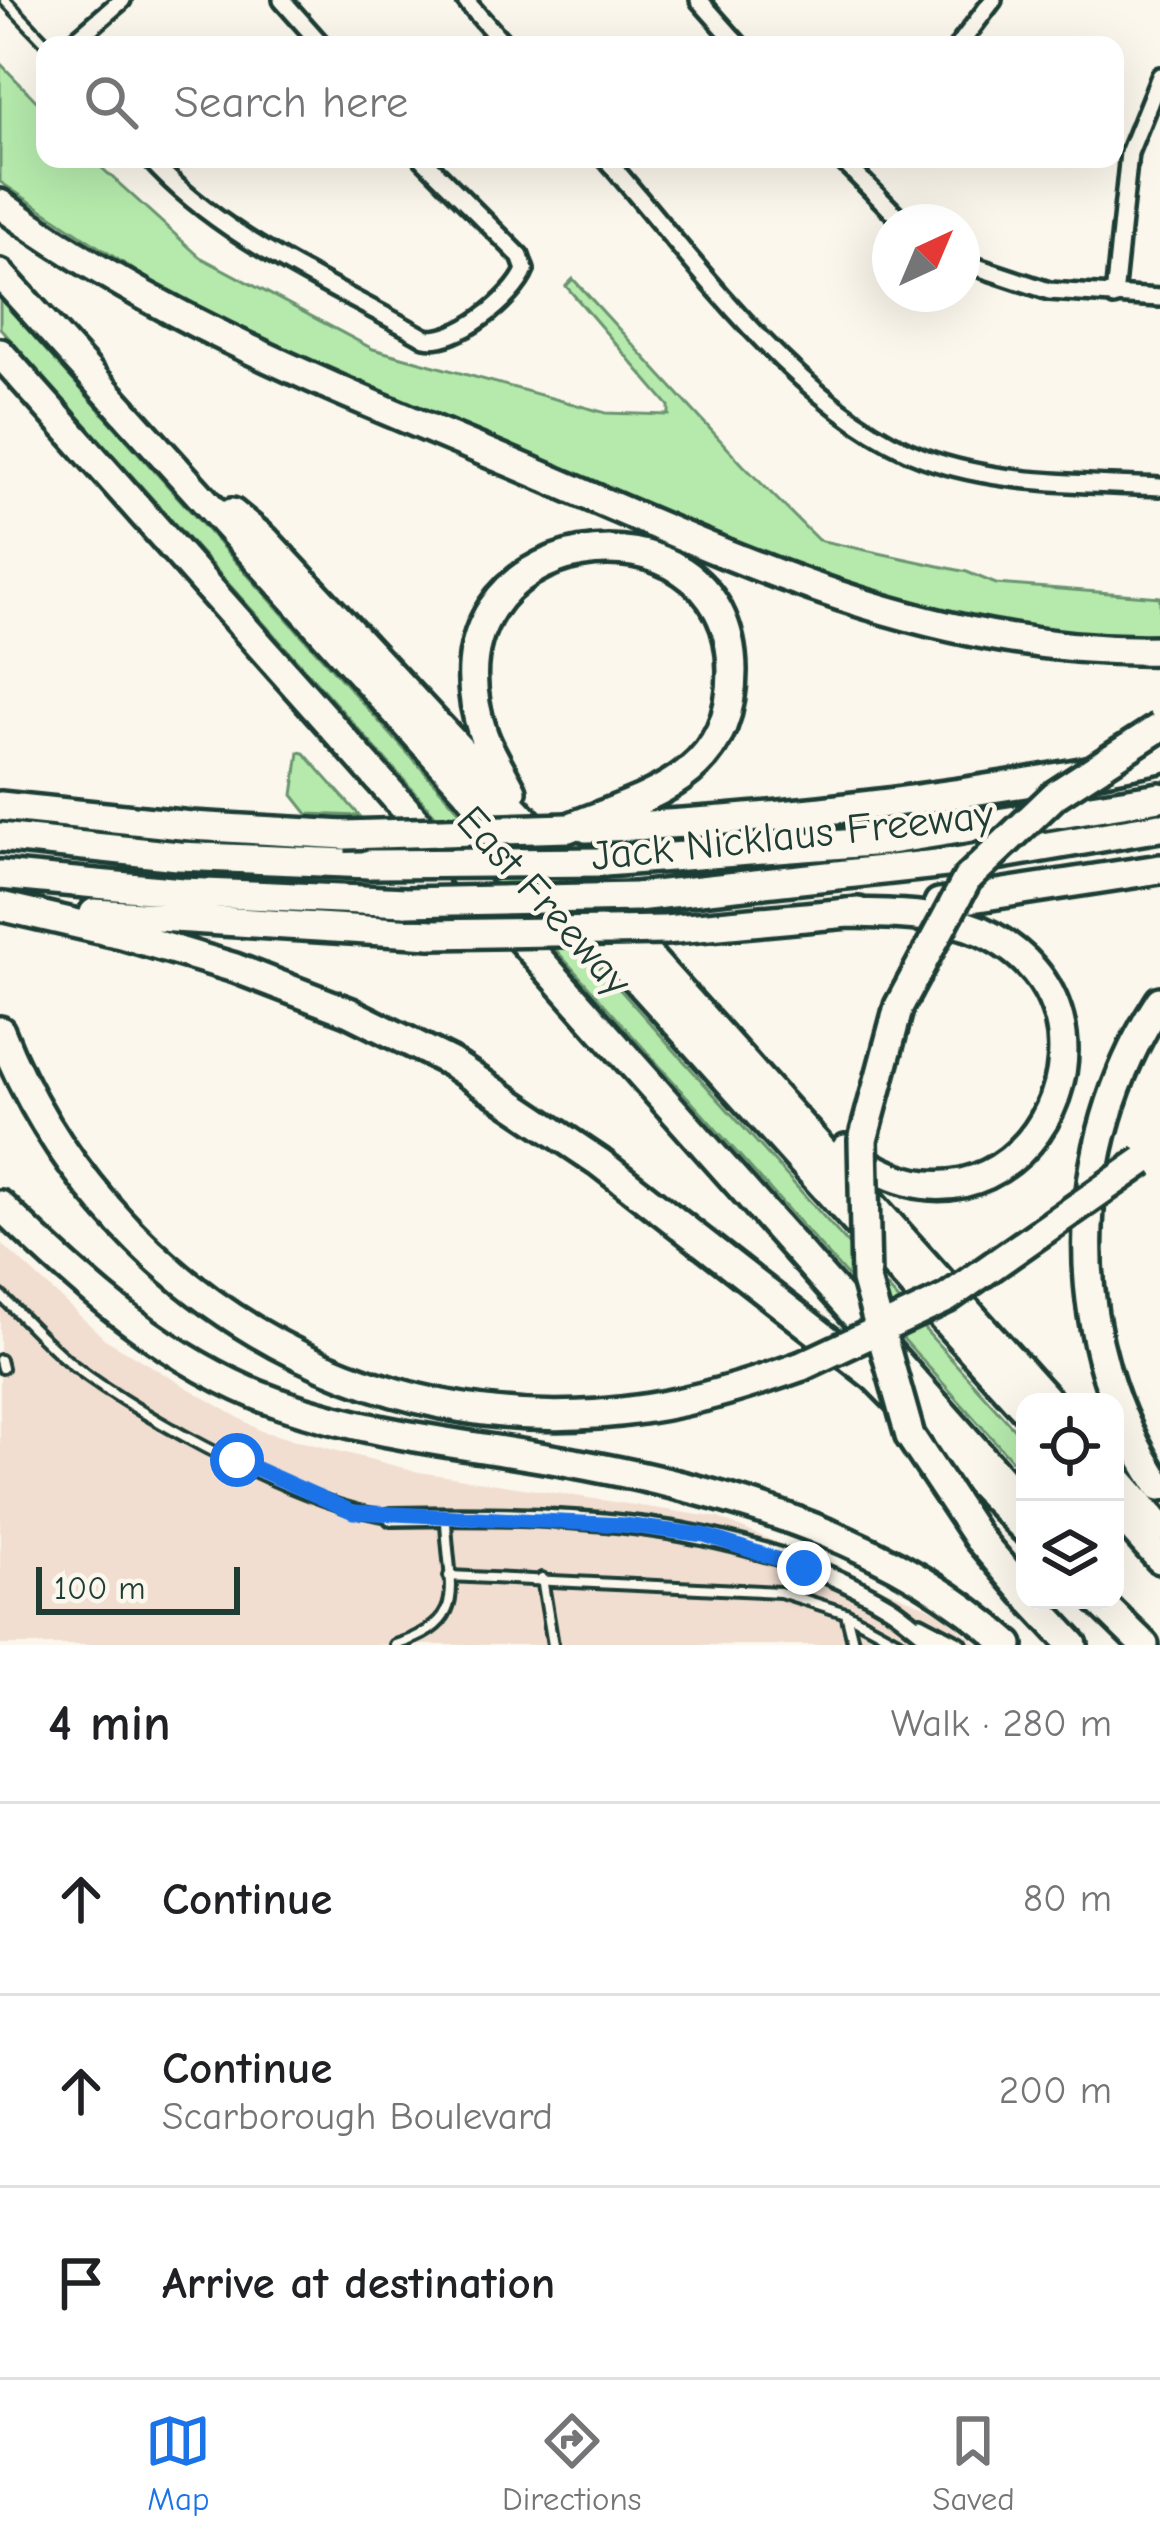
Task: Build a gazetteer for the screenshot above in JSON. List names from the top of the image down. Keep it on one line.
{"streets":{"highway":["Jack Nicklaus Freeway","East Freeway"]},"scale_bar":"100 m","north":"top right","page":{"search":"Search here","scale":"100 m","heading":["4 min","Walk · 280 m"],"list":[["Continue","80 m"],["Continue","Scarborough Boulevard","200 m"],"Arrive at destination"],"nav":["Map","Directions","Saved"]}}
